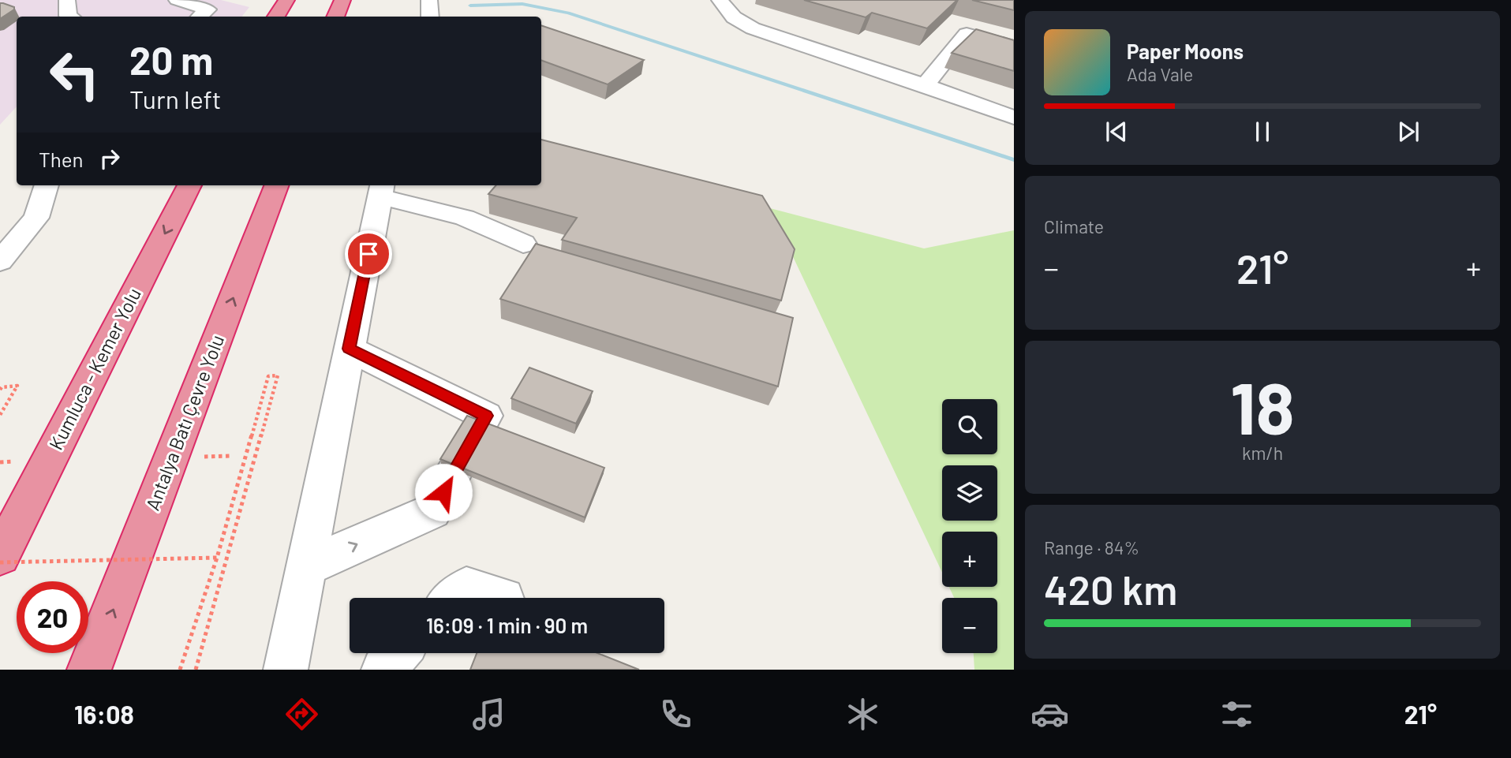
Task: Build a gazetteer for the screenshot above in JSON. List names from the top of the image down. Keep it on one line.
{"streets":{"highway":["Kumluca - Kemer Yolu","Antalya Batı Çevre Yolu"]},"one_way":["Kumluca - Kemer Yolu","Antalya Batı Çevre Yolu"],"page":{"turn":["20 m","Turn left"],"song":["Paper Moons","Ada Vale"],"then":"Then","tile":["Climate",["18","km/h"],["Range · 84%","420 km"]],"heat":["−","21°","+"],"map_buttons":["+","−"],"limit":"20","trip":"16:09 · 1 min · 90 m","tabs":["16:08","21°"]}}
